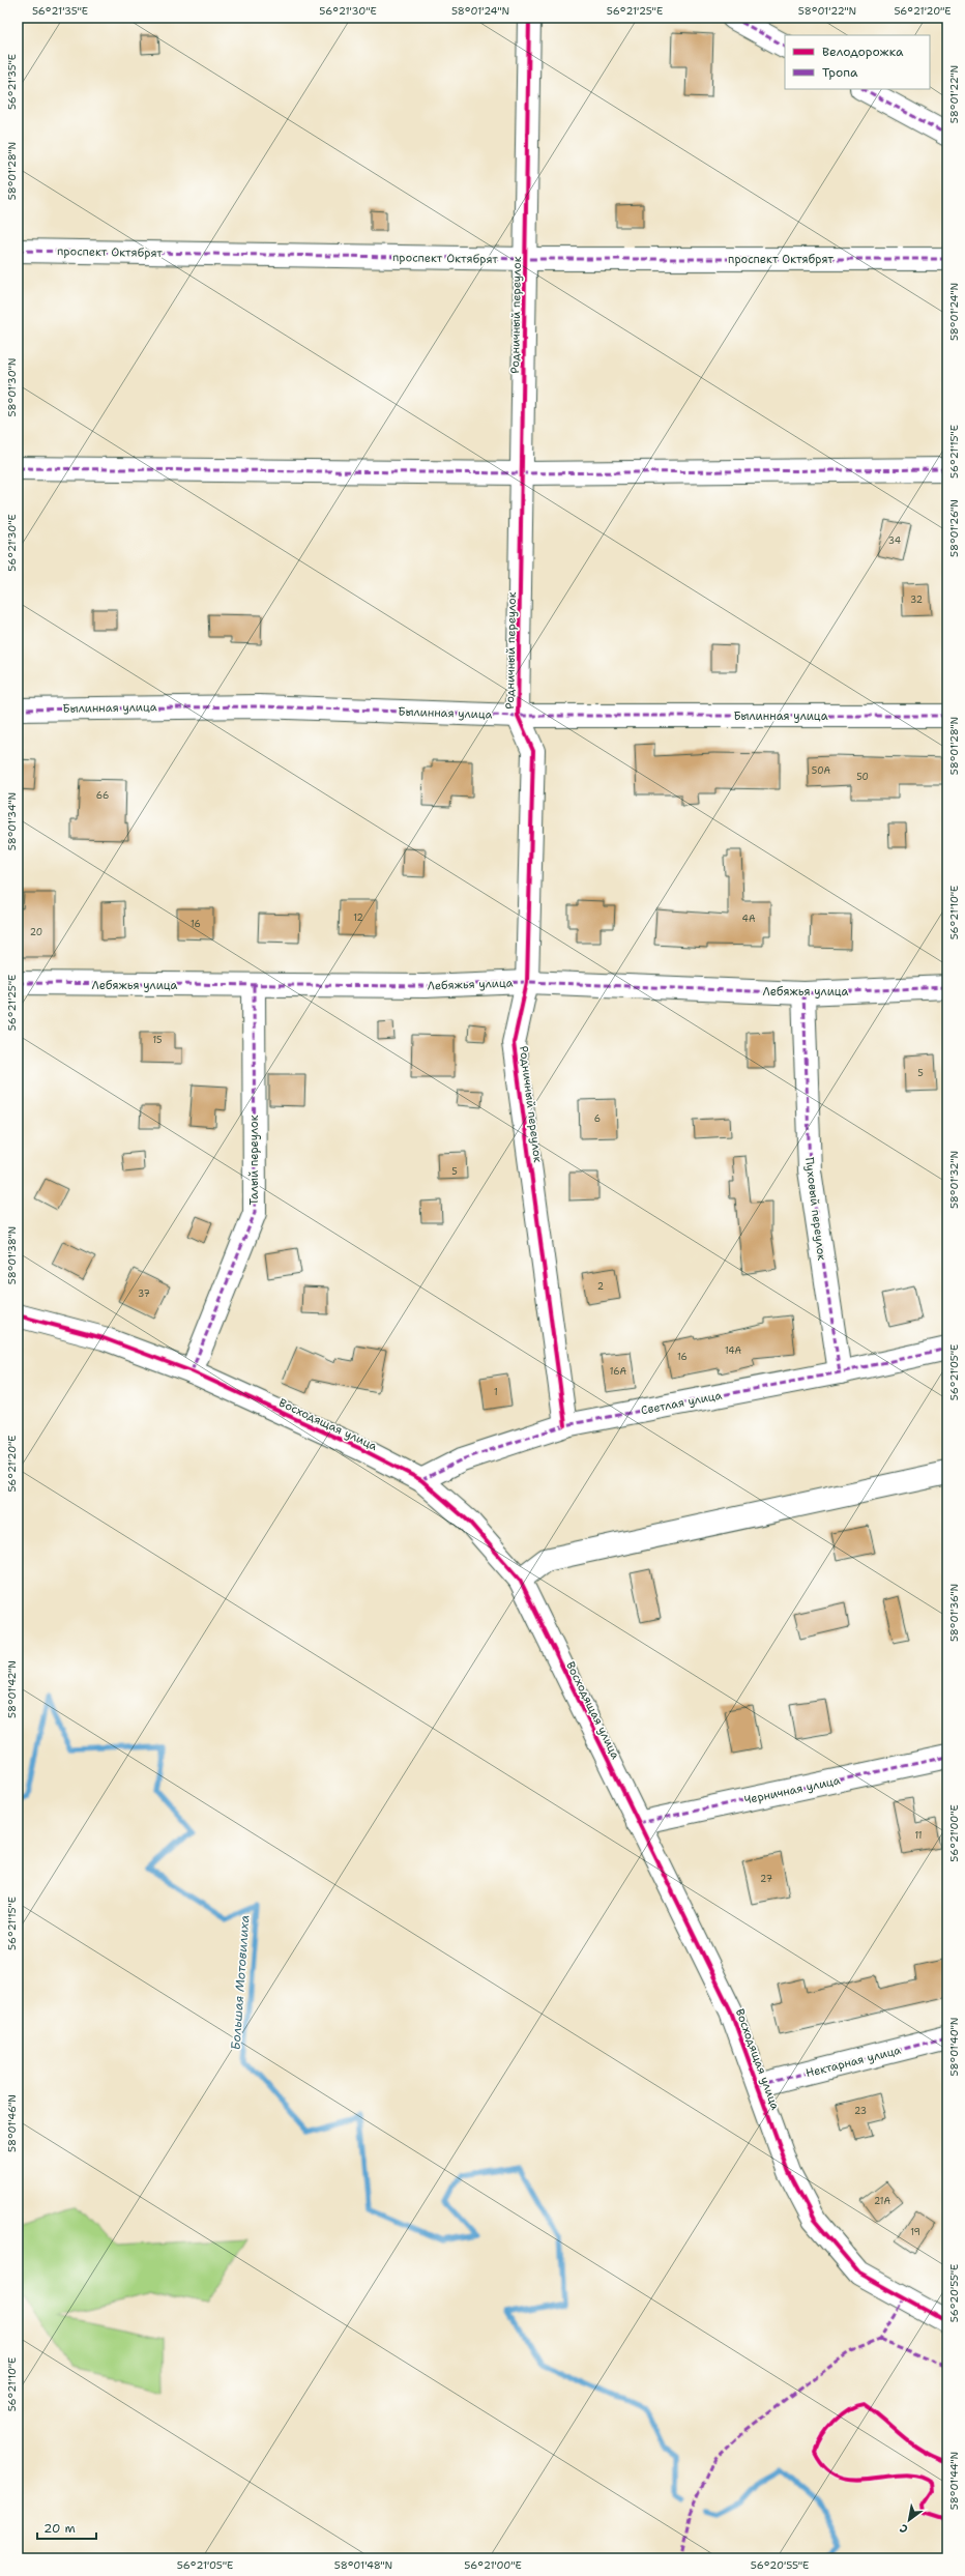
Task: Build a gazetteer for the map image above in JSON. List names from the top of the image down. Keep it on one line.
{"streets":{"street":["проспект Октябрят","Родничный переулок","Былинная улица","Лебяжья улица","Талый переулок","Пуховый переулок","Светлая улица","Восходящая улица","Черничная улица","Нектарная улица"]},"crossings":[["проспект Октябрят","Родничный переулок"],["Родничный переулок","Былинная улица"],["Родничный переулок","Лебяжья улица"],["Родничный переулок","Светлая улица"],["Лебяжья улица","Талый переулок"],["Лебяжья улица","Пуховый переулок"],["Талый переулок","Восходящая улица"],["Пуховый переулок","Светлая улица"],["Светлая улица","Восходящая улица"],["Восходящая улица","Черничная улица"],["Восходящая улица","Нектарная улица"]],"water":["Большая Мотовилиха"],"house_numbers":["34","32","50А","50","66","12","4А","16","20","15","5","6","5","2","37","14А","16","16А","1","11","27","23","21А","19"],"legend":["Велодорожка","Тропа"],"scale_bar":"20 m","north":"bottom left","coordinates":["56°21'35\"E","56°21'30\"E","58°01'24\"N","56°21'25\"E","58°01'22\"N","56°21'20\"E","58°01'28\"N","58°01'30\"N","56°21'15\"E","58°01'26\"N","58°01'34\"N","56°21'10\"E","58°01'32\"N","58°01'38\"N","56°21'05\"E","58°01'36\"N","58°01'42\"N","56°21'00\"E","58°01'40\"N","58°01'46\"N","56°20'55\"E","58°01'44\"N","58°01'48\"N"]}
